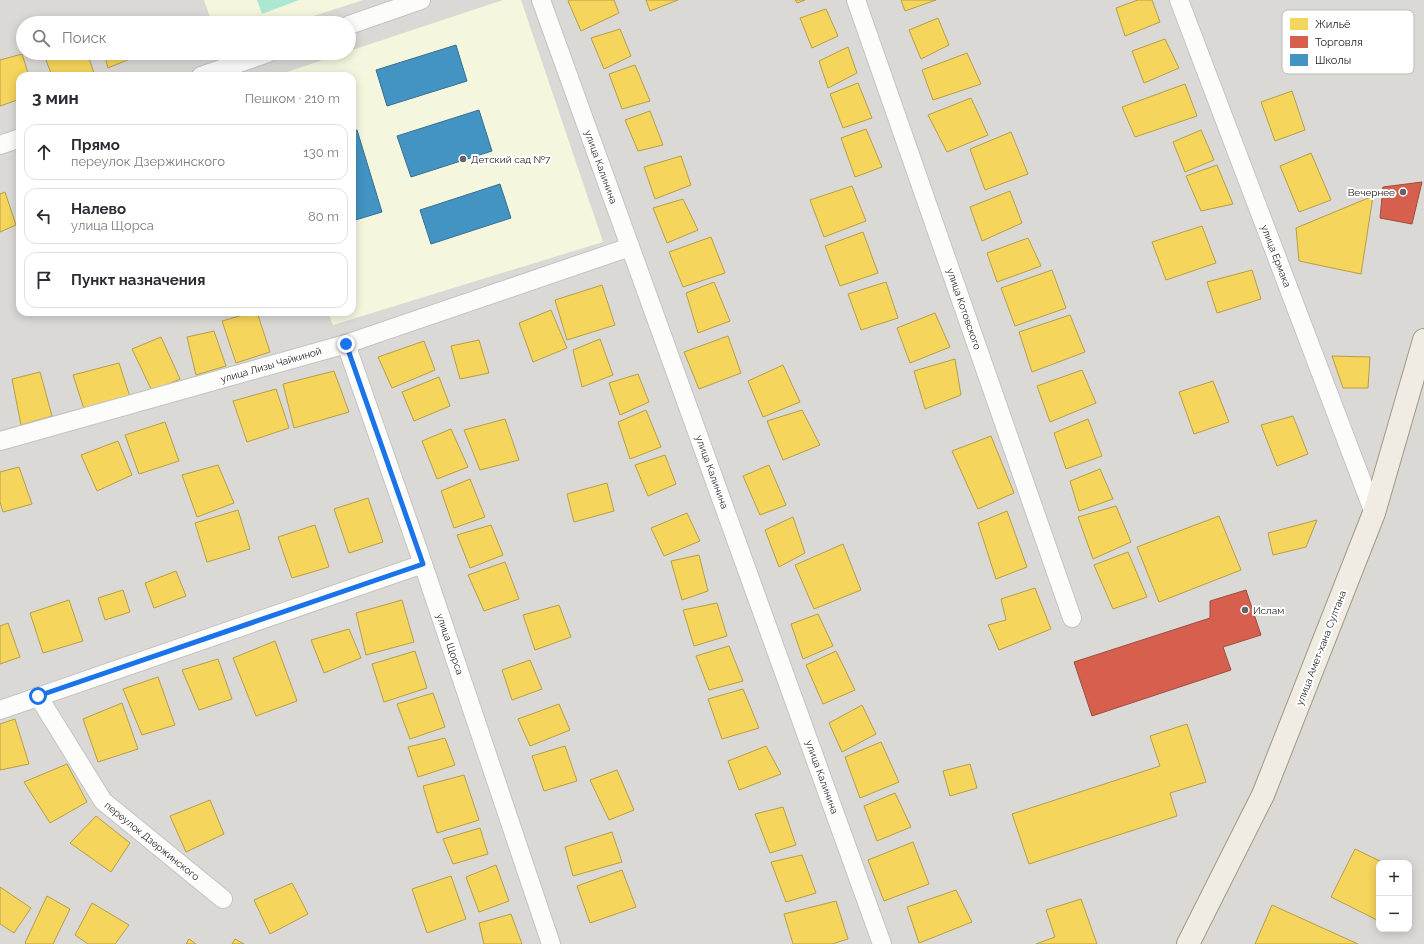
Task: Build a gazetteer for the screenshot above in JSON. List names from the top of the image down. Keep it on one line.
{"streets":{"main road":["улица Амет-хана Султана"],"street":["улица Калинина","улица Ермака","улица Котовского","улица Лизы Чайкиной","улица Щорса","переулок Дзержинского"]},"crossings":[["улица Калинина","улица Лизы Чайкиной"],["улица Ермака","улица Амет-хана Султана"],["улица Лизы Чайкиной","улица Щорса"]],"places":["Детский сад №7","Вечернее","Ислам"],"legend":["Жильё","Торговля","Школы"],"page":{"search":"Поиск","heading":["3 мин","Пешком · 210 m"],"list":[["Прямо","переулок Дзержинского","130 m"],["Налево","улица Щорса","80 m"],"Пункт назначения"],"map_buttons":["+","−"]}}
